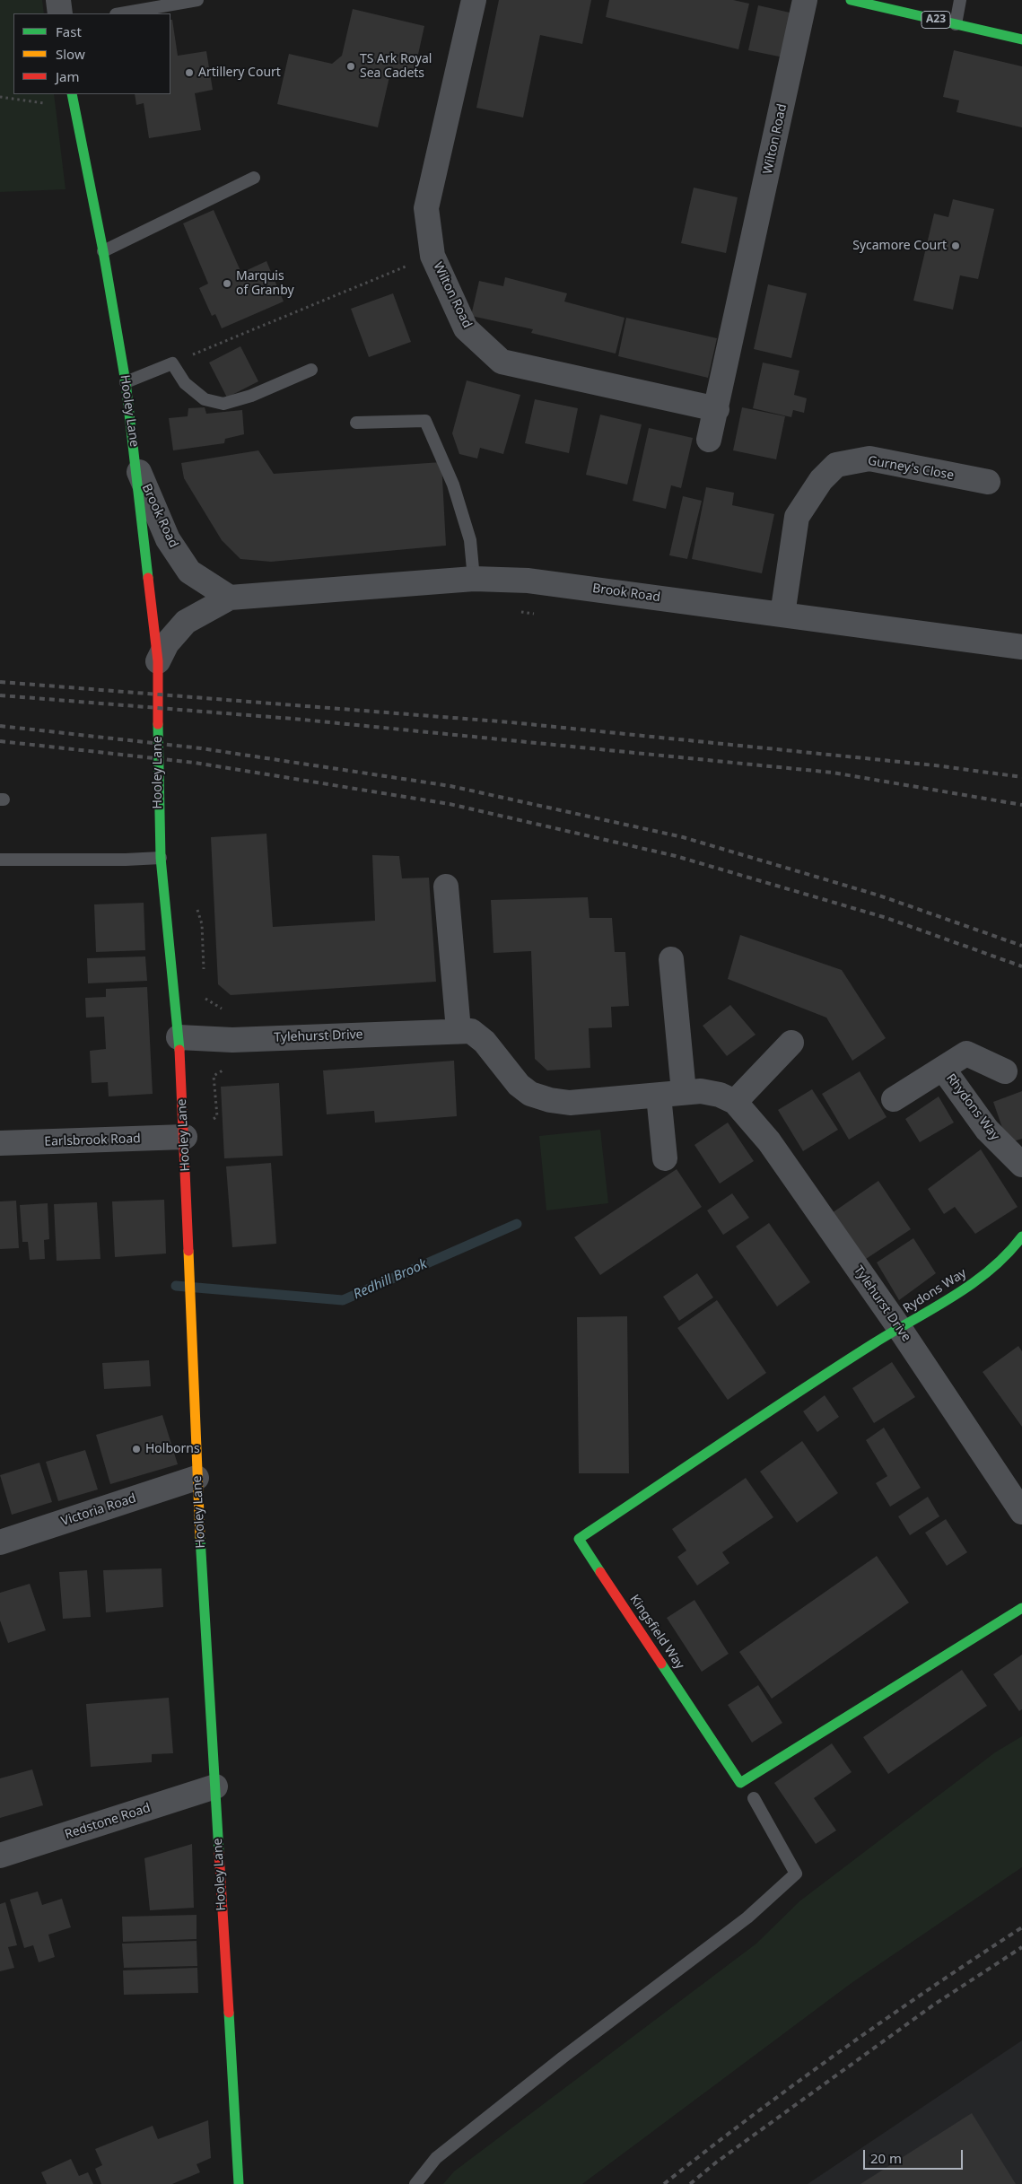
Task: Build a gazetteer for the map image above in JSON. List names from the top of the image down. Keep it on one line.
{"streets":{"street":["A23","Wilton Road","Hooley Lane","Gurney's Close","Brook Road","Tylehurst Drive","Rhydons Way","Earlsbrook Road","Rydons Way","Victoria Road","Kingsfield Way","Redstone Road"]},"crossings":[["Hooley Lane","Brook Road"],["Hooley Lane","Tylehurst Drive"],["Hooley Lane","Earlsbrook Road"],["Hooley Lane","Victoria Road"],["Hooley Lane","Redstone Road"],["Gurney's Close","Brook Road"],["Tylehurst Drive","Rydons Way"],["Tylehurst Drive","Kingsfield Way"],["Rydons Way","Kingsfield Way"]],"water":["Redhill Brook"],"places":["TS Ark Royal Sea Cadets","Artillery Court","Sycamore Court","Marquis of Granby","Holborns"],"legend":["Fast","Slow","Jam"],"scale_bar":"20 m"}
